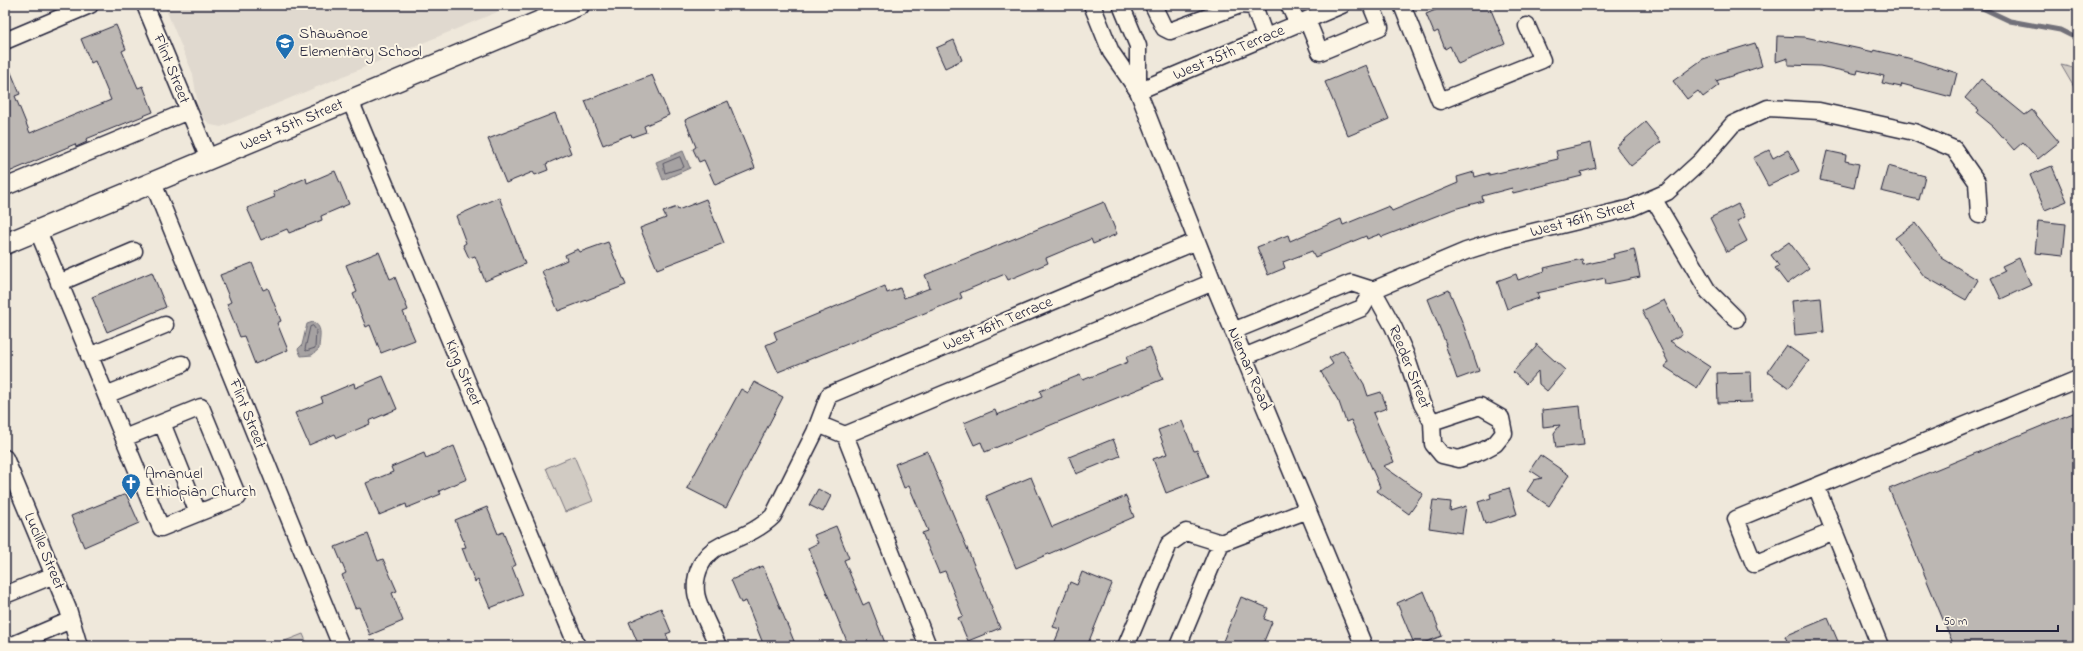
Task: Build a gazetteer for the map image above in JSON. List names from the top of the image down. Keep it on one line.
{"streets":{"main road":["West 75th Street"],"street":["West 75th Terrace","Flint Street","West 76th Street","West 76th Terrace","Reeder Street","Nieman Road","King Street","Lucille Street"]},"crossings":[["West 75th Terrace","Nieman Road"],["Flint Street","West 75th Street"],["West 75th Street","King Street"],["West 76th Street","Reeder Street"],["West 76th Terrace","Nieman Road"]],"places":{"school or university":["Shawanoe Elementary School"],"church":["Amanuel Ethiopian Church"]},"scale_bar":"50 m"}
